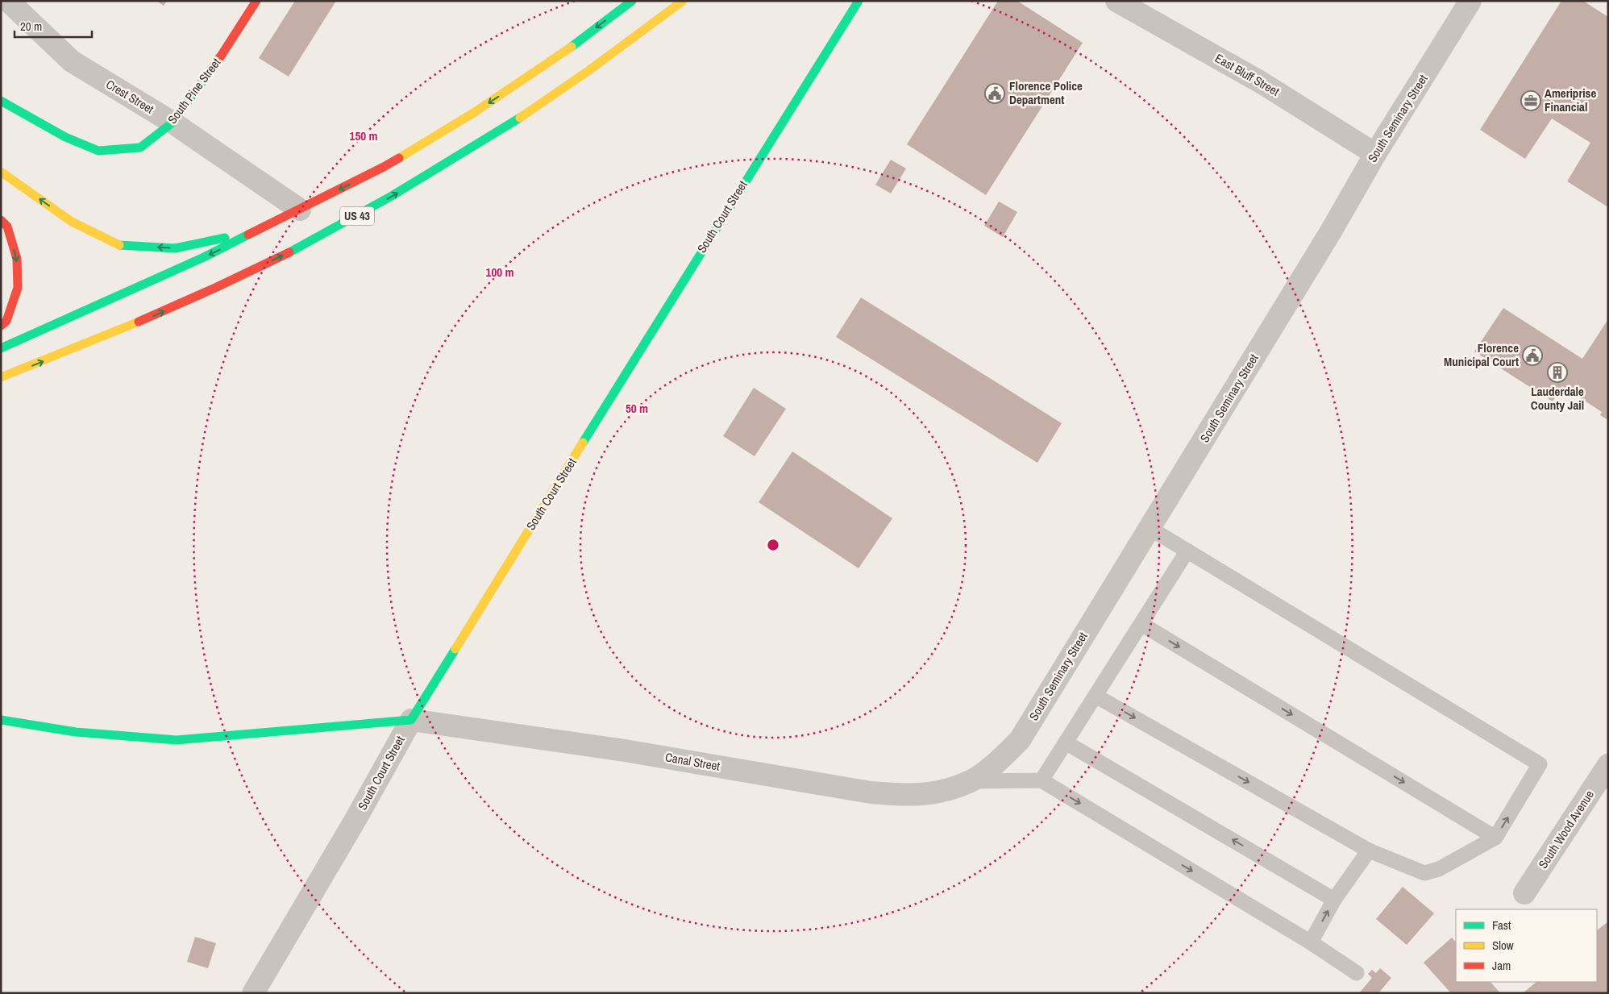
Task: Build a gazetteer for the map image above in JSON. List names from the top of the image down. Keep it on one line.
{"streets":{"main road":["South Pine Street","US 43","South Court Street"],"street":["East Bluff Street","Crest Street","South Seminary Street","Canal Street","South Wood Avenue"]},"crossings":[["East Bluff Street","South Seminary Street"],["South Pine Street","Crest Street"],["Crest Street","US 43"],["South Seminary Street","Canal Street"],["South Court Street","Canal Street"]],"places":{"public building":["Florence Police Department","Florence Municipal Court"],"office":["Ameriprise Financial"],"building":["Lauderdale County Jail"]},"legend":["Fast","Slow","Jam"],"scale_bar":"20 m","rings":["150 m","100 m","50 m"]}
